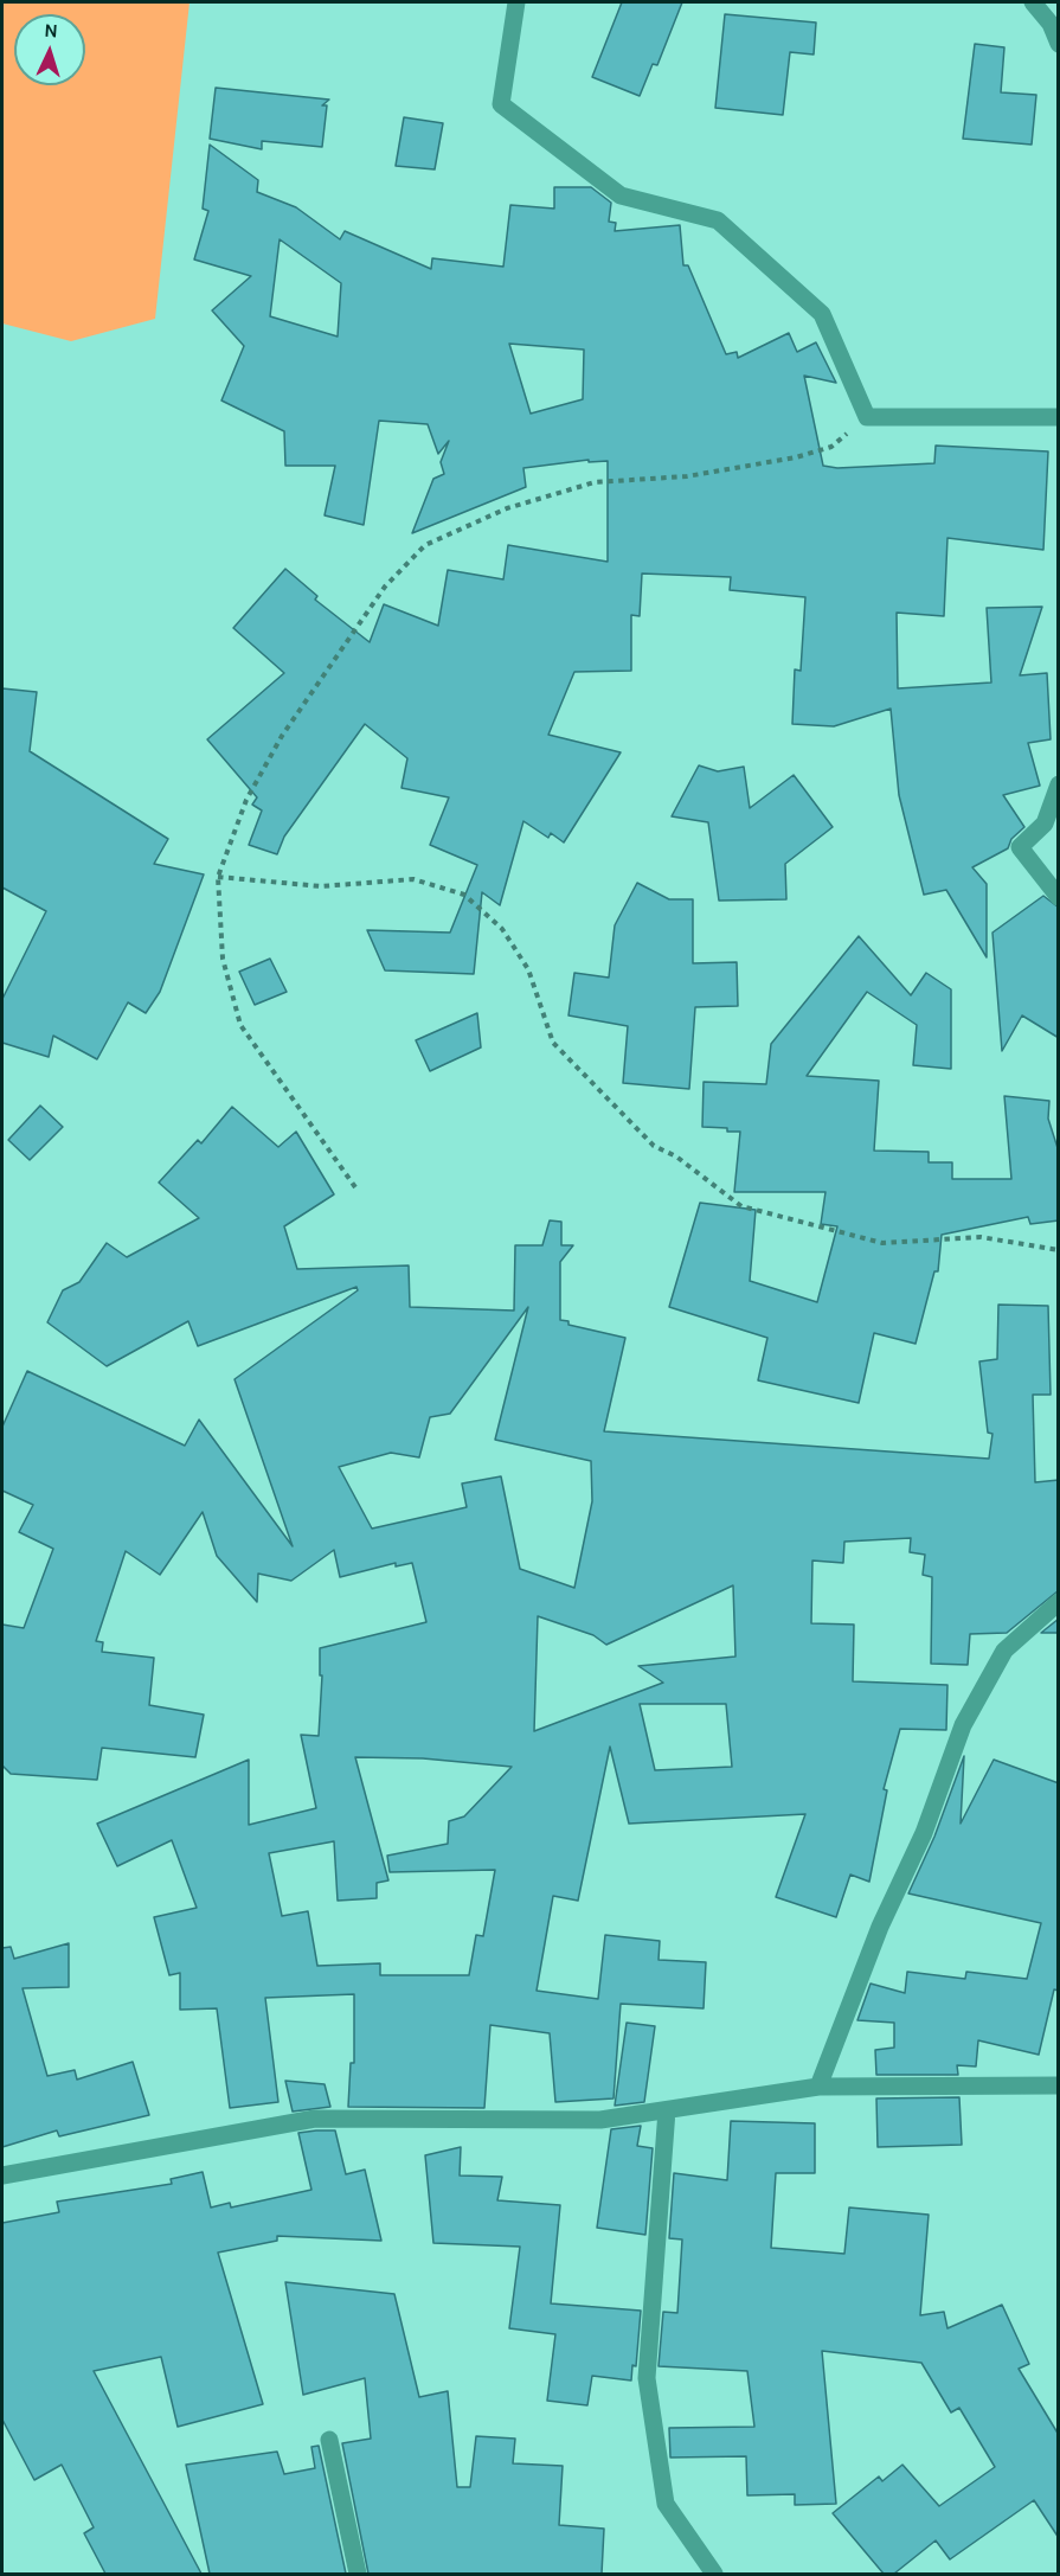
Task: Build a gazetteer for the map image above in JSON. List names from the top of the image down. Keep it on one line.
{"north":"top"}
